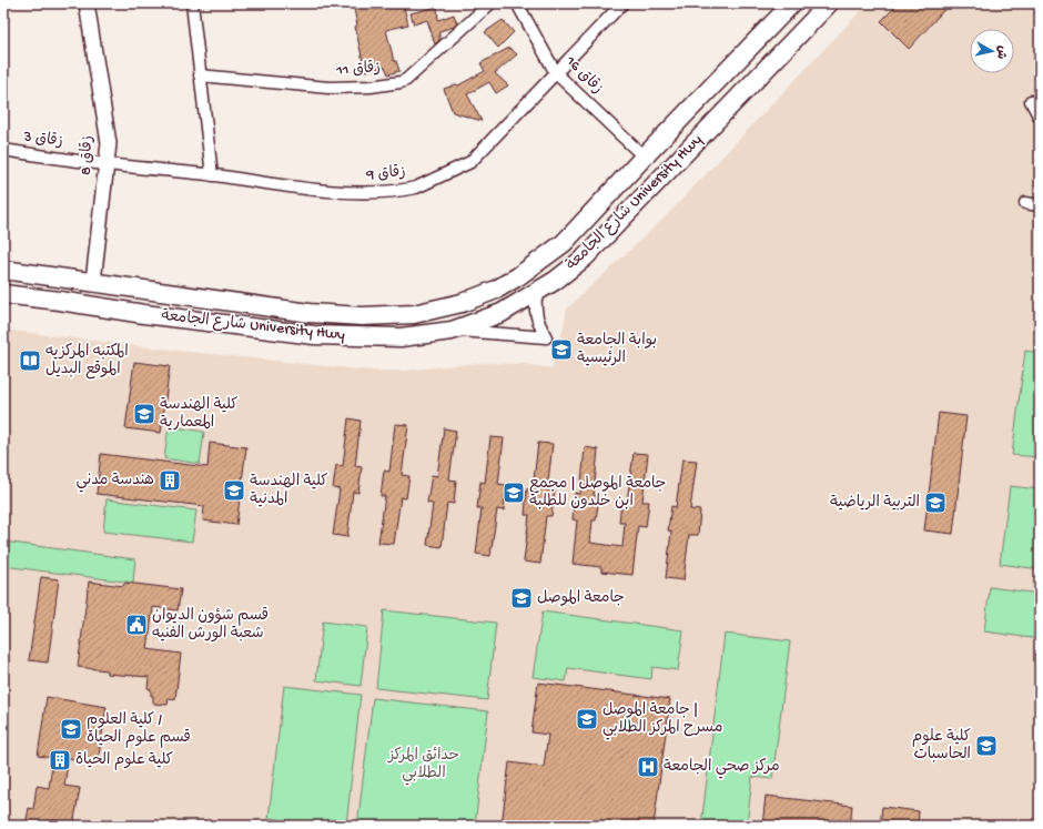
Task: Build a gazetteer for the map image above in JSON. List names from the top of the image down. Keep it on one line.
{"streets":{"main road":["شارع الجامعة University Hwy"],"street":["زقاق 11","زقاق 16","زقاق 3","زقاق 8","زقاق 9"]},"crossings":[["زقاق 16","زقاق 9"],["زقاق 16","شارع الجامعة University Hwy"],["زقاق 3","زقاق 8"],["زقاق 3","زقاق 9"],["زقاق 8","زقاق 9"],["زقاق 8","شارع الجامعة University Hwy"]],"parks":["حدائق المركز الطلابي"],"places":{"school or university":["بوابة الجامعة الرئيسية","كلية الهندسة المعمارية","كلية الهندسة المدنية","جامعة الموصل | مجمع ابن خلدون للطلبة","التربية الرياضية","جامعة الموصل","جامعة الموصل | مسرح المركز الطلابي","كلية العلوم / قسم علوم الحياة","كلية علوم الحاسبات"],"library":["المكتبه المركزيه الموقع البديل"],"building":["هندسة مدني","كلية علوم الحياة"],"public building":["قسم شؤون الديوان شعبة الورش الفنيه"],"hospital":["مركز صحي الجامعة"]},"north":"right"}
